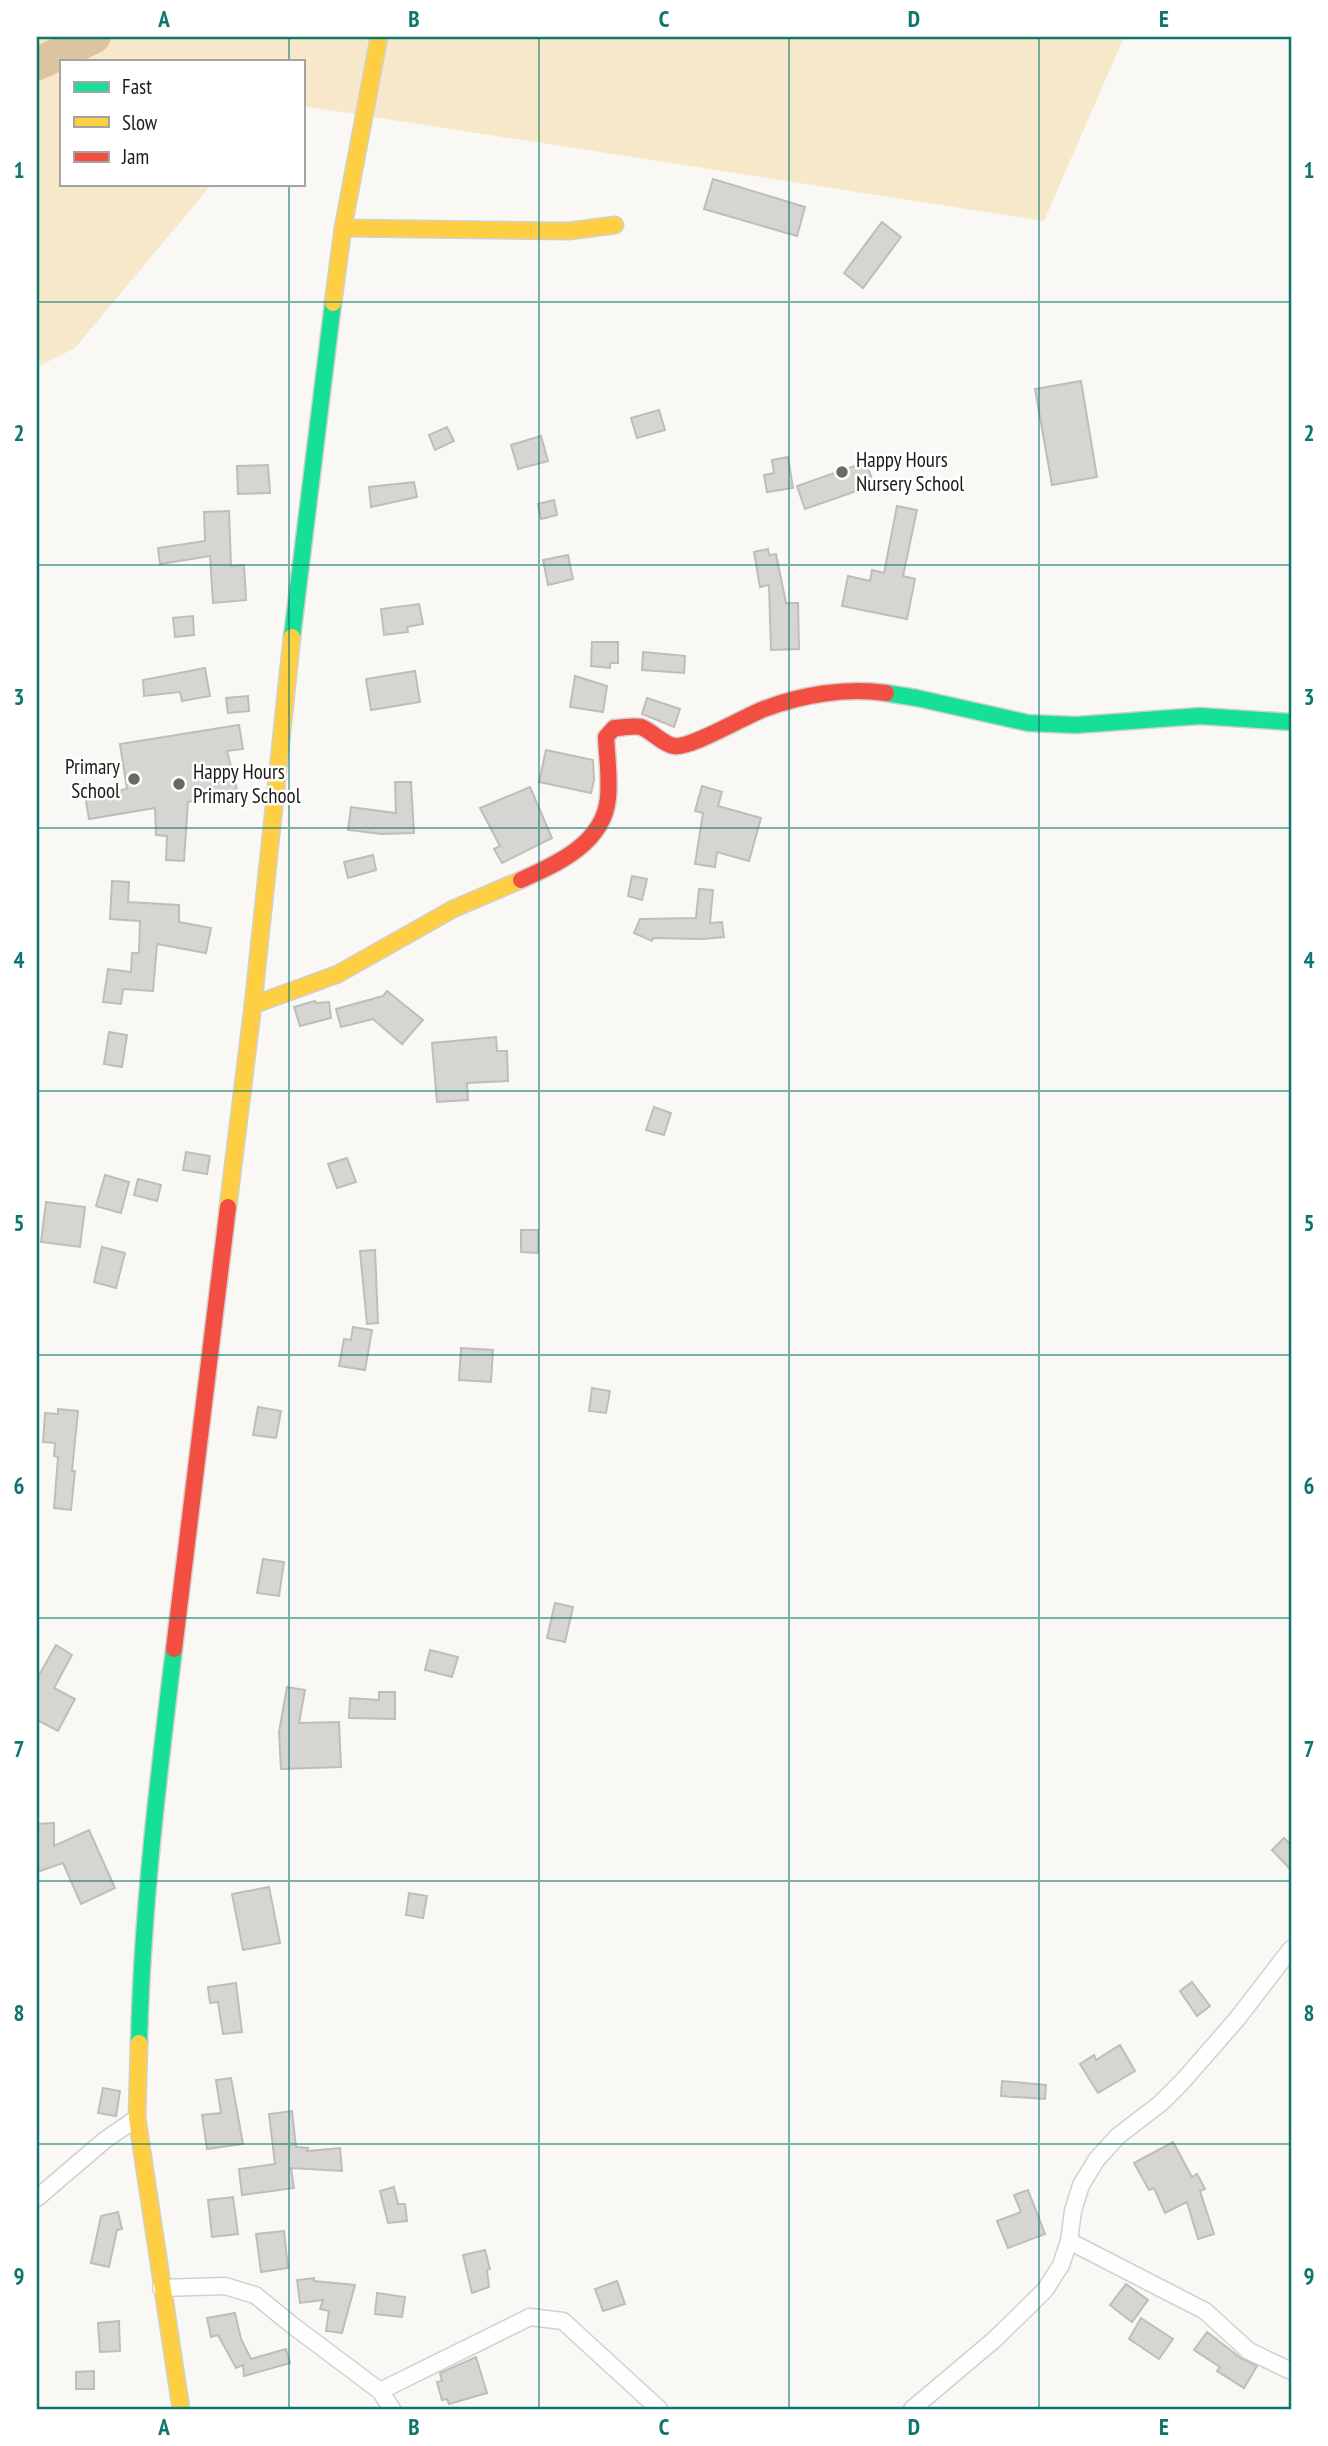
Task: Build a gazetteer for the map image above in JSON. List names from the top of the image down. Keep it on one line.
{"places":["Happy Hours Nursery School","Primary School","Happy Hours Primary School"],"legend":["Fast","Slow","Jam"],"grid":{"columns":["A","B","C","D","E"],"rows":["1","2","3","4","5","6","7","8","9"]}}
